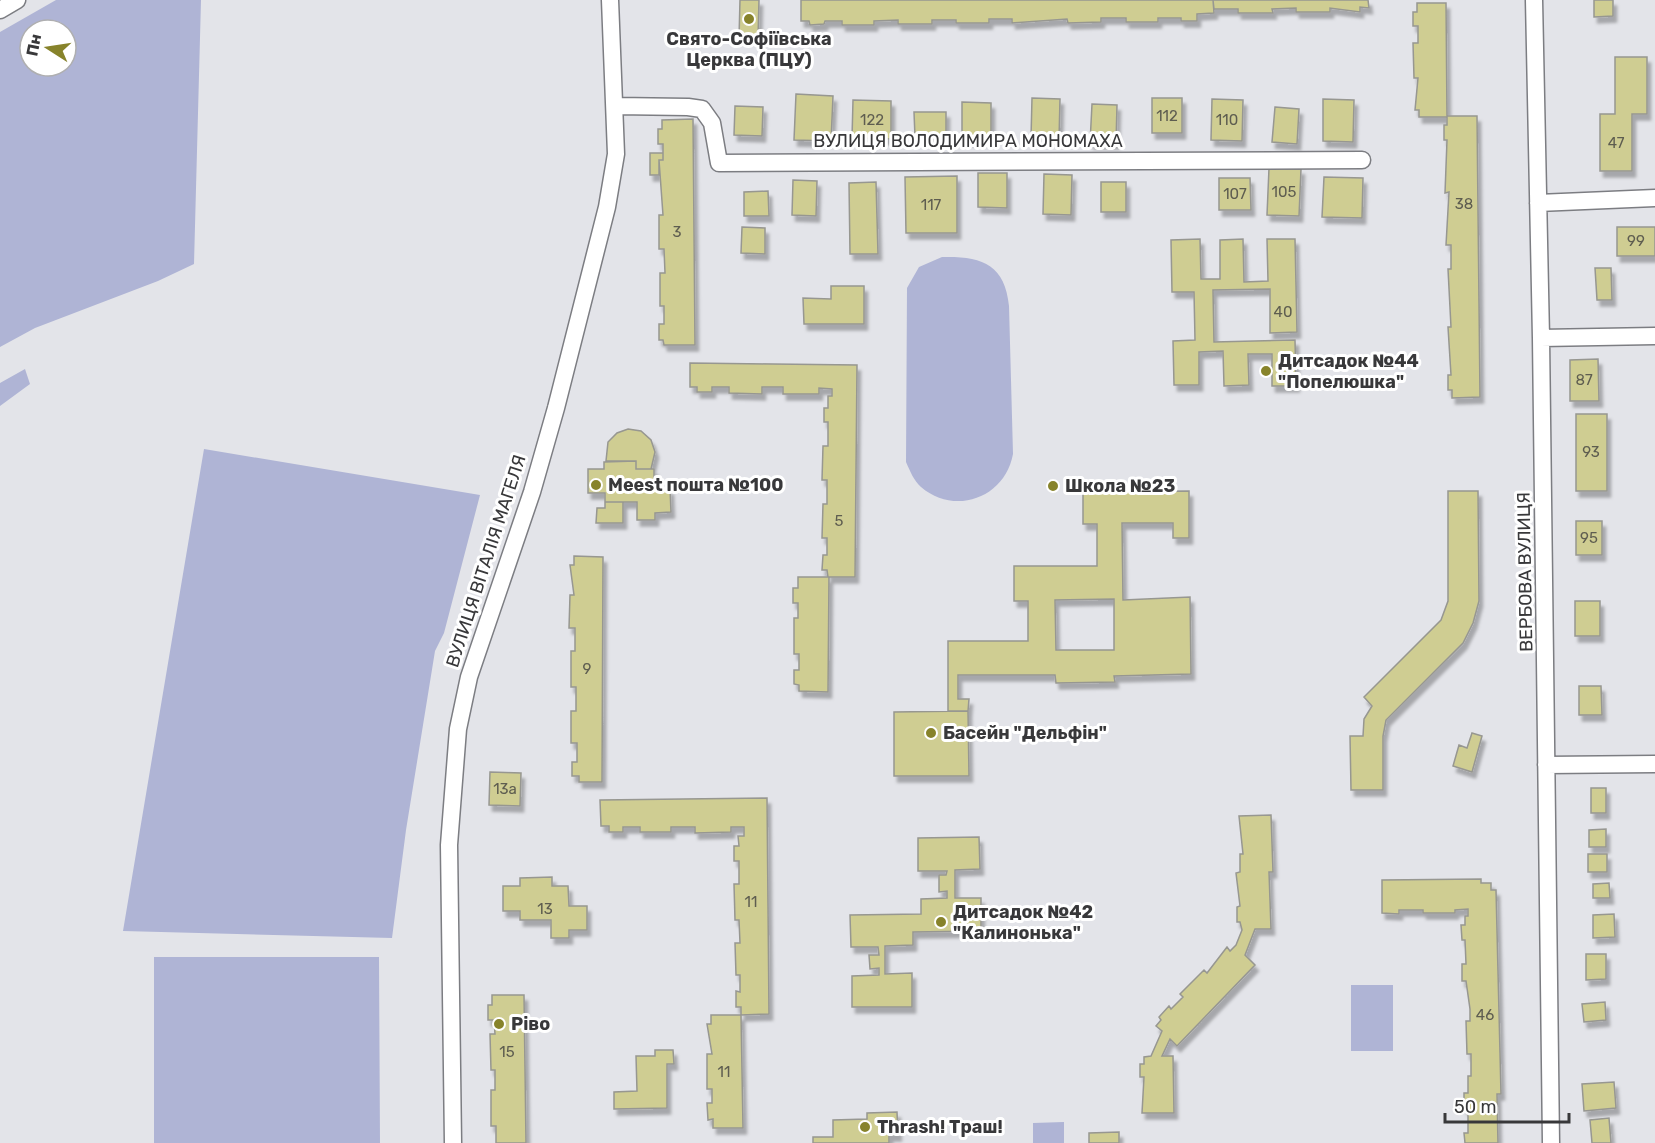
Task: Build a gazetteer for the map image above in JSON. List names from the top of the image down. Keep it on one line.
{"streets":{"street":["ВУЛИЦЯ ВОЛОДИМИРА МОНОМАХА","ВУЛИЦЯ ВІТАЛІЯ МАГЕЛЯ","ВЕРБОВА ВУЛИЦЯ"]},"crossings":[["ВУЛИЦЯ ВОЛОДИМИРА МОНОМАХА","ВУЛИЦЯ ВІТАЛІЯ МАГЕЛЯ"]],"places":["Свято-Софіївська Церква (ПЦУ)","Дитсадок №44 \"Попелюшка\"","Meest пошта №100","Школа №23","Басейн \"Дельфін\"","Дитсадок №42 \"Калинонька\"","Ріво","Thrash! Траш!"],"house_numbers":["112","122","110","47","105","107","38","117","3","99","40","87","93","5","95","9","13а","11","13","46","15","11"],"scale_bar":"50 m","north":"left"}
